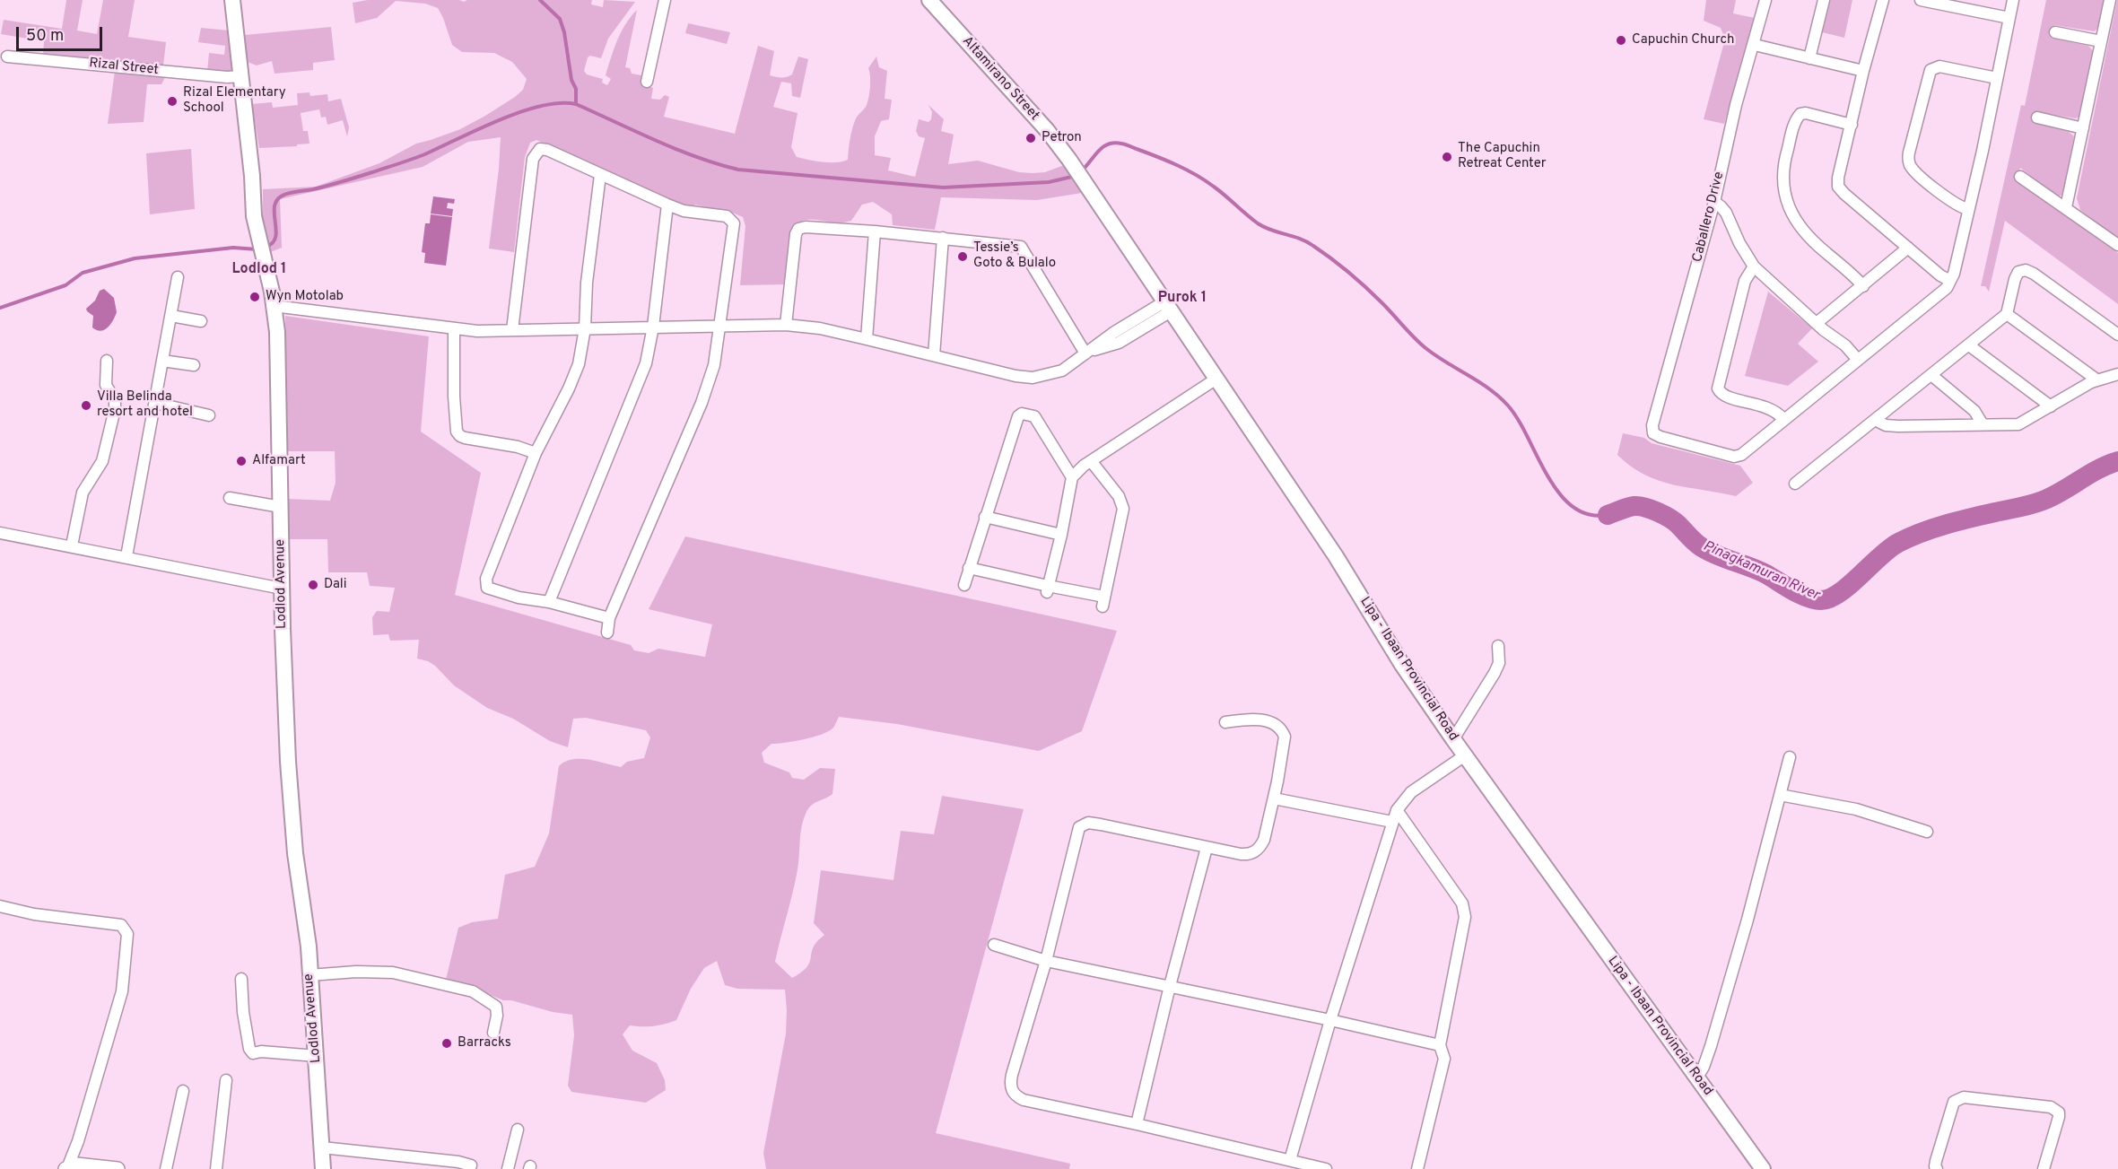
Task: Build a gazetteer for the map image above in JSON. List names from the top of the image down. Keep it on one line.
{"streets":{"main road":["Altamirano Street","Lodlod Avenue","Lipa - Ibaan Provincial Road"],"street":["Rizal Street","Caballero Drive"]},"crossings":[["Rizal Street","Lodlod Avenue"],["Altamirano Street","Lipa - Ibaan Provincial Road"]],"districts":["Lodlod 1","Purok 1"],"water":["Pinagkamuran River"],"places":["Capuchin Church","Rizal Elementary School","Petron","The Capuchin Retreat Center","Tessie’s Goto & Bulalo","Wyn Motolab","Villa Belinda resort and hotel","Alfamart","Dali","Barracks"],"scale_bar":"50 m"}
